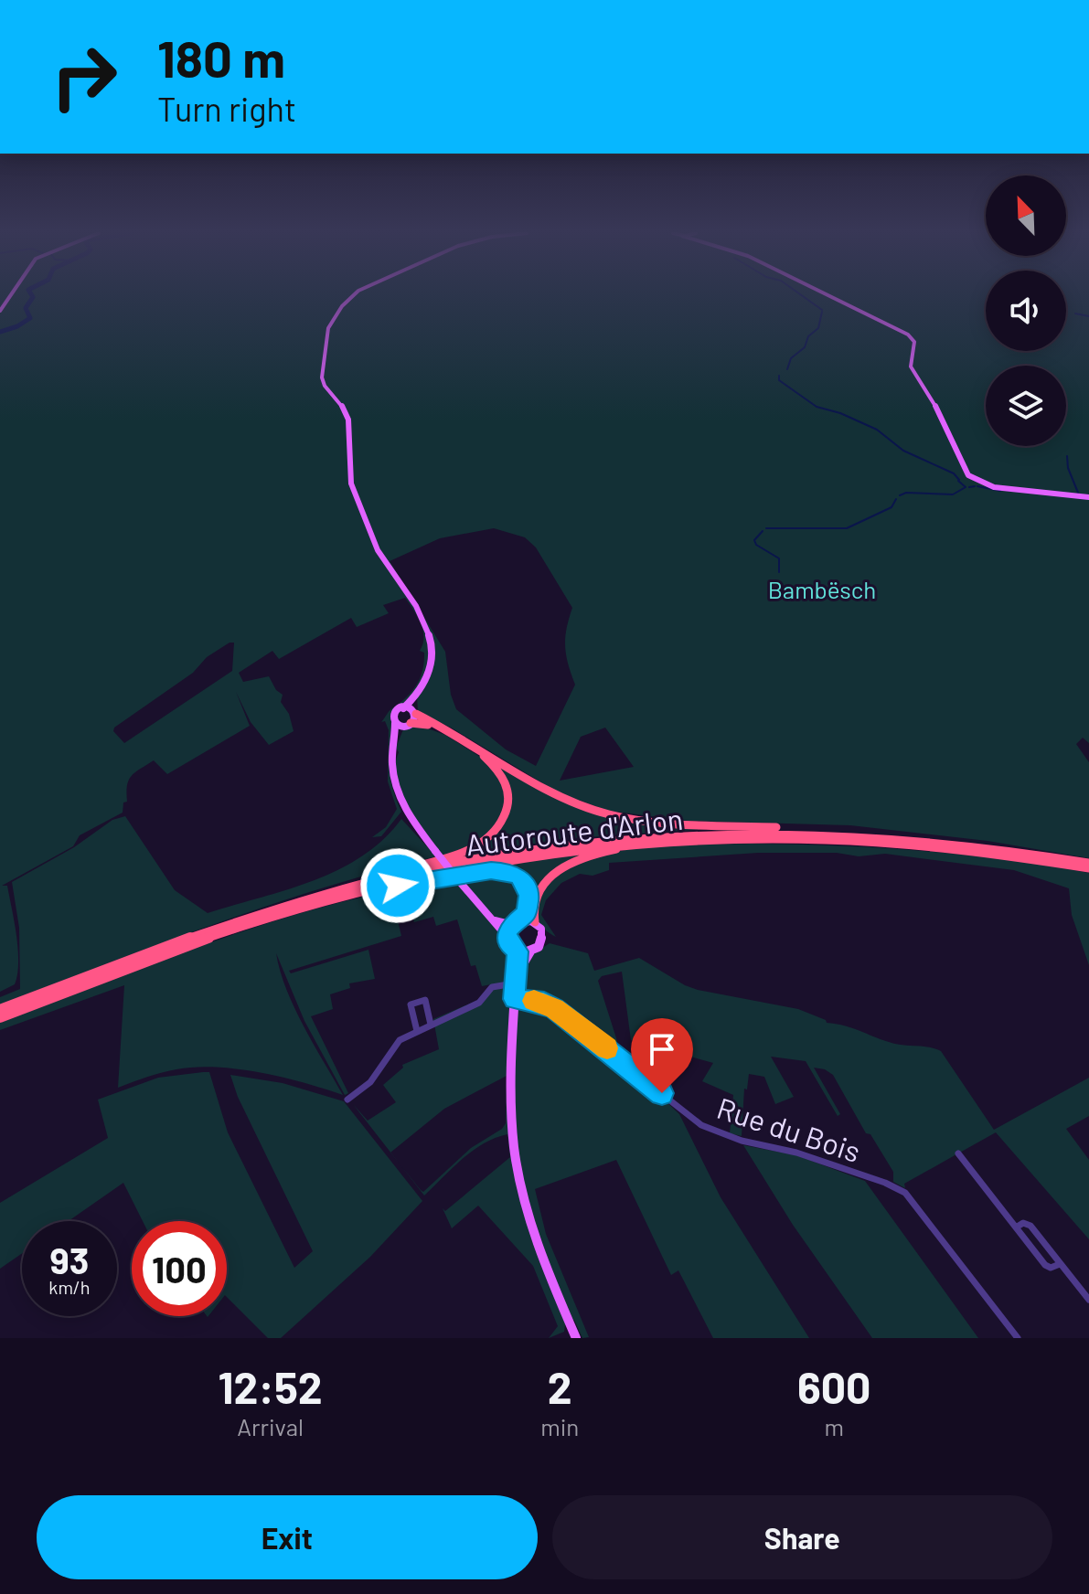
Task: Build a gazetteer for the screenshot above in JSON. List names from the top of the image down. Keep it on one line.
{"streets":{"highway":["Autoroute d'Arlon"],"street":["Rue du Bois"]},"parks":["Bambësch"],"north":"top left","page":{"turn":["180 m","Turn right"],"speed":"93 km/h","limit":"100","eta":["12:52","Arrival","2","min","600","m"],"buttons":["Exit","Share"]}}
